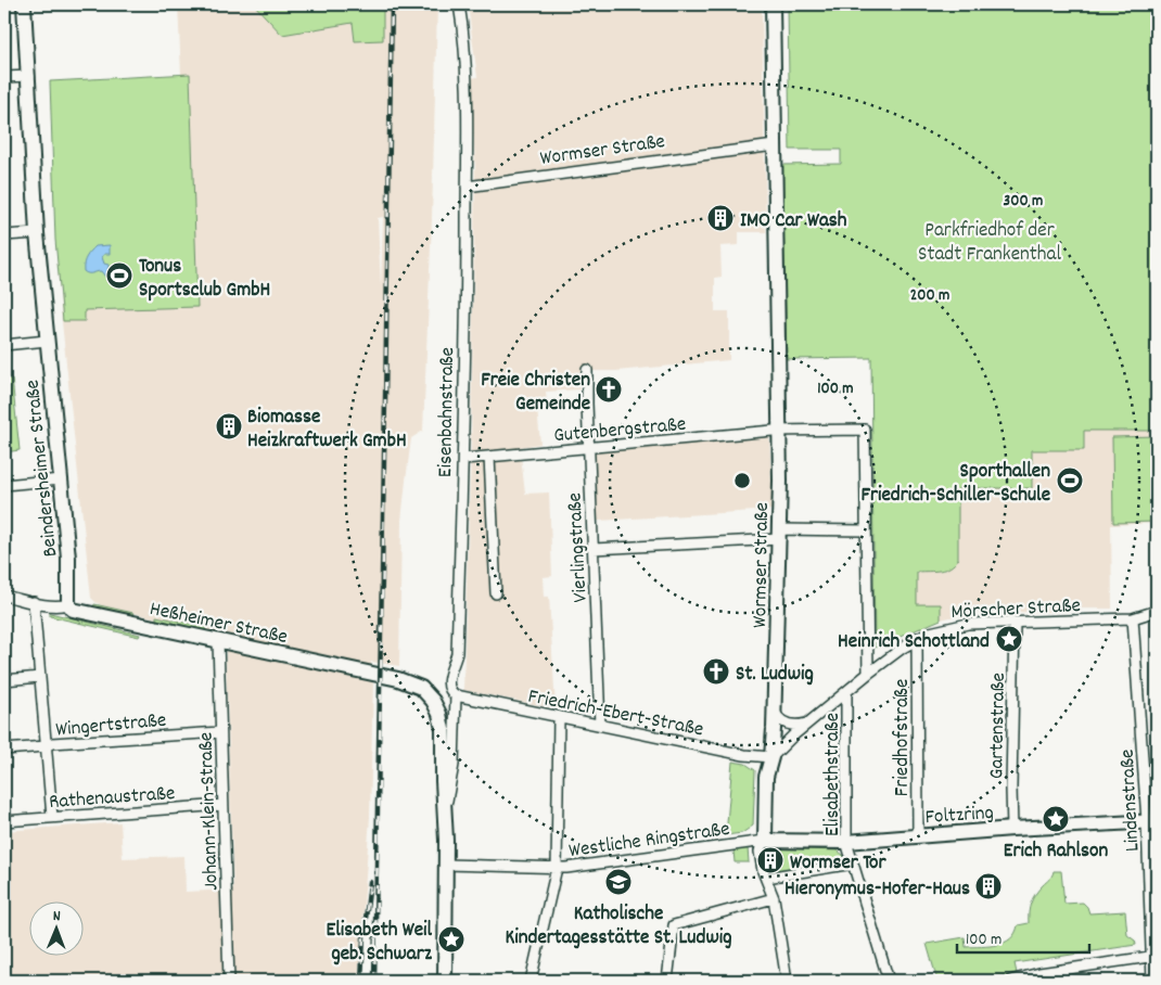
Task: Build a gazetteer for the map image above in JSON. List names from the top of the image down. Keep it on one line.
{"streets":{"street":["Wormser Straße","Eisenbahnstraße","Gutenbergstraße","Beindersheimer Straße","Vierlingstraße","Mörscher Straße","Heßheimer Straße","Friedrich-Ebert-Straße","Wingertstraße","Gartenstraße","Friedhofstraße","Elisabethstraße","Rathenaustraße","Lindenstraße","Johann-Klein-Straße","Foltzring","Westliche Ringstraße"]},"crossings":[["Wormser Straße","Eisenbahnstraße"],["Wormser Straße","Gutenbergstraße"],["Wormser Straße","Mörscher Straße"],["Wormser Straße","Friedrich-Ebert-Straße"],["Wormser Straße","Foltzring"],["Wormser Straße","Westliche Ringstraße"],["Eisenbahnstraße","Gutenbergstraße"],["Eisenbahnstraße","Heßheimer Straße"],["Eisenbahnstraße","Friedrich-Ebert-Straße"],["Gutenbergstraße","Vierlingstraße"],["Beindersheimer Straße","Heßheimer Straße"],["Vierlingstraße","Friedrich-Ebert-Straße"],["Mörscher Straße","Friedrich-Ebert-Straße"],["Mörscher Straße","Gartenstraße"],["Mörscher Straße","Friedhofstraße"],["Mörscher Straße","Elisabethstraße"],["Mörscher Straße","Lindenstraße"],["Heßheimer Straße","Johann-Klein-Straße"],["Wingertstraße","Johann-Klein-Straße"],["Gartenstraße","Foltzring"],["Friedhofstraße","Foltzring"],["Elisabethstraße","Foltzring"],["Rathenaustraße","Johann-Klein-Straße"],["Lindenstraße","Foltzring"],["Foltzring","Westliche Ringstraße"]],"parks":["Parkfriedhof der Stadt Frankenthal"],"places":{"building":["IMO Car Wash","Biomasse Heizkraftwerk GmbH","Wormser Tor","Hieronymus-Hofer-Haus"],"sports":["Tonus Sportsclub GmbH","Sporthallen Friedrich-Schiller-Schule"],"church":["Freie Christen Gemeinde","St. Ludwig"],"place":["Heinrich Schottland","Erich Rahlson","Elisabeth Weil geb. Schwarz"],"school or university":["Katholische Kindertagesstätte St. Ludwig"]},"scale_bar":"100 m","north":"top","rings":["300 m","200 m","100 m"]}
